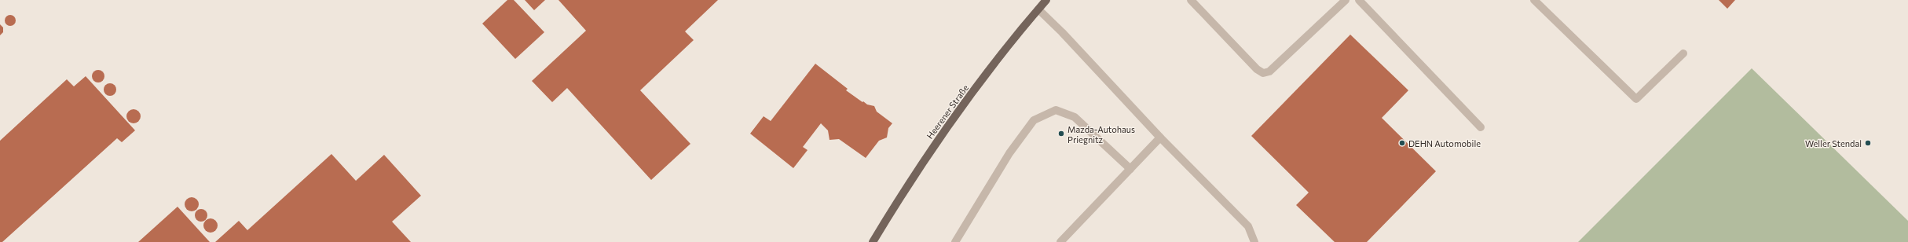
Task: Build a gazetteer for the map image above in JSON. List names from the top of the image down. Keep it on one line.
{"streets":{"main road":["Heerener Straße"]},"places":["Mazda-Autohaus Priegnitz","DEHN Automobile","Weller Stendal"]}
